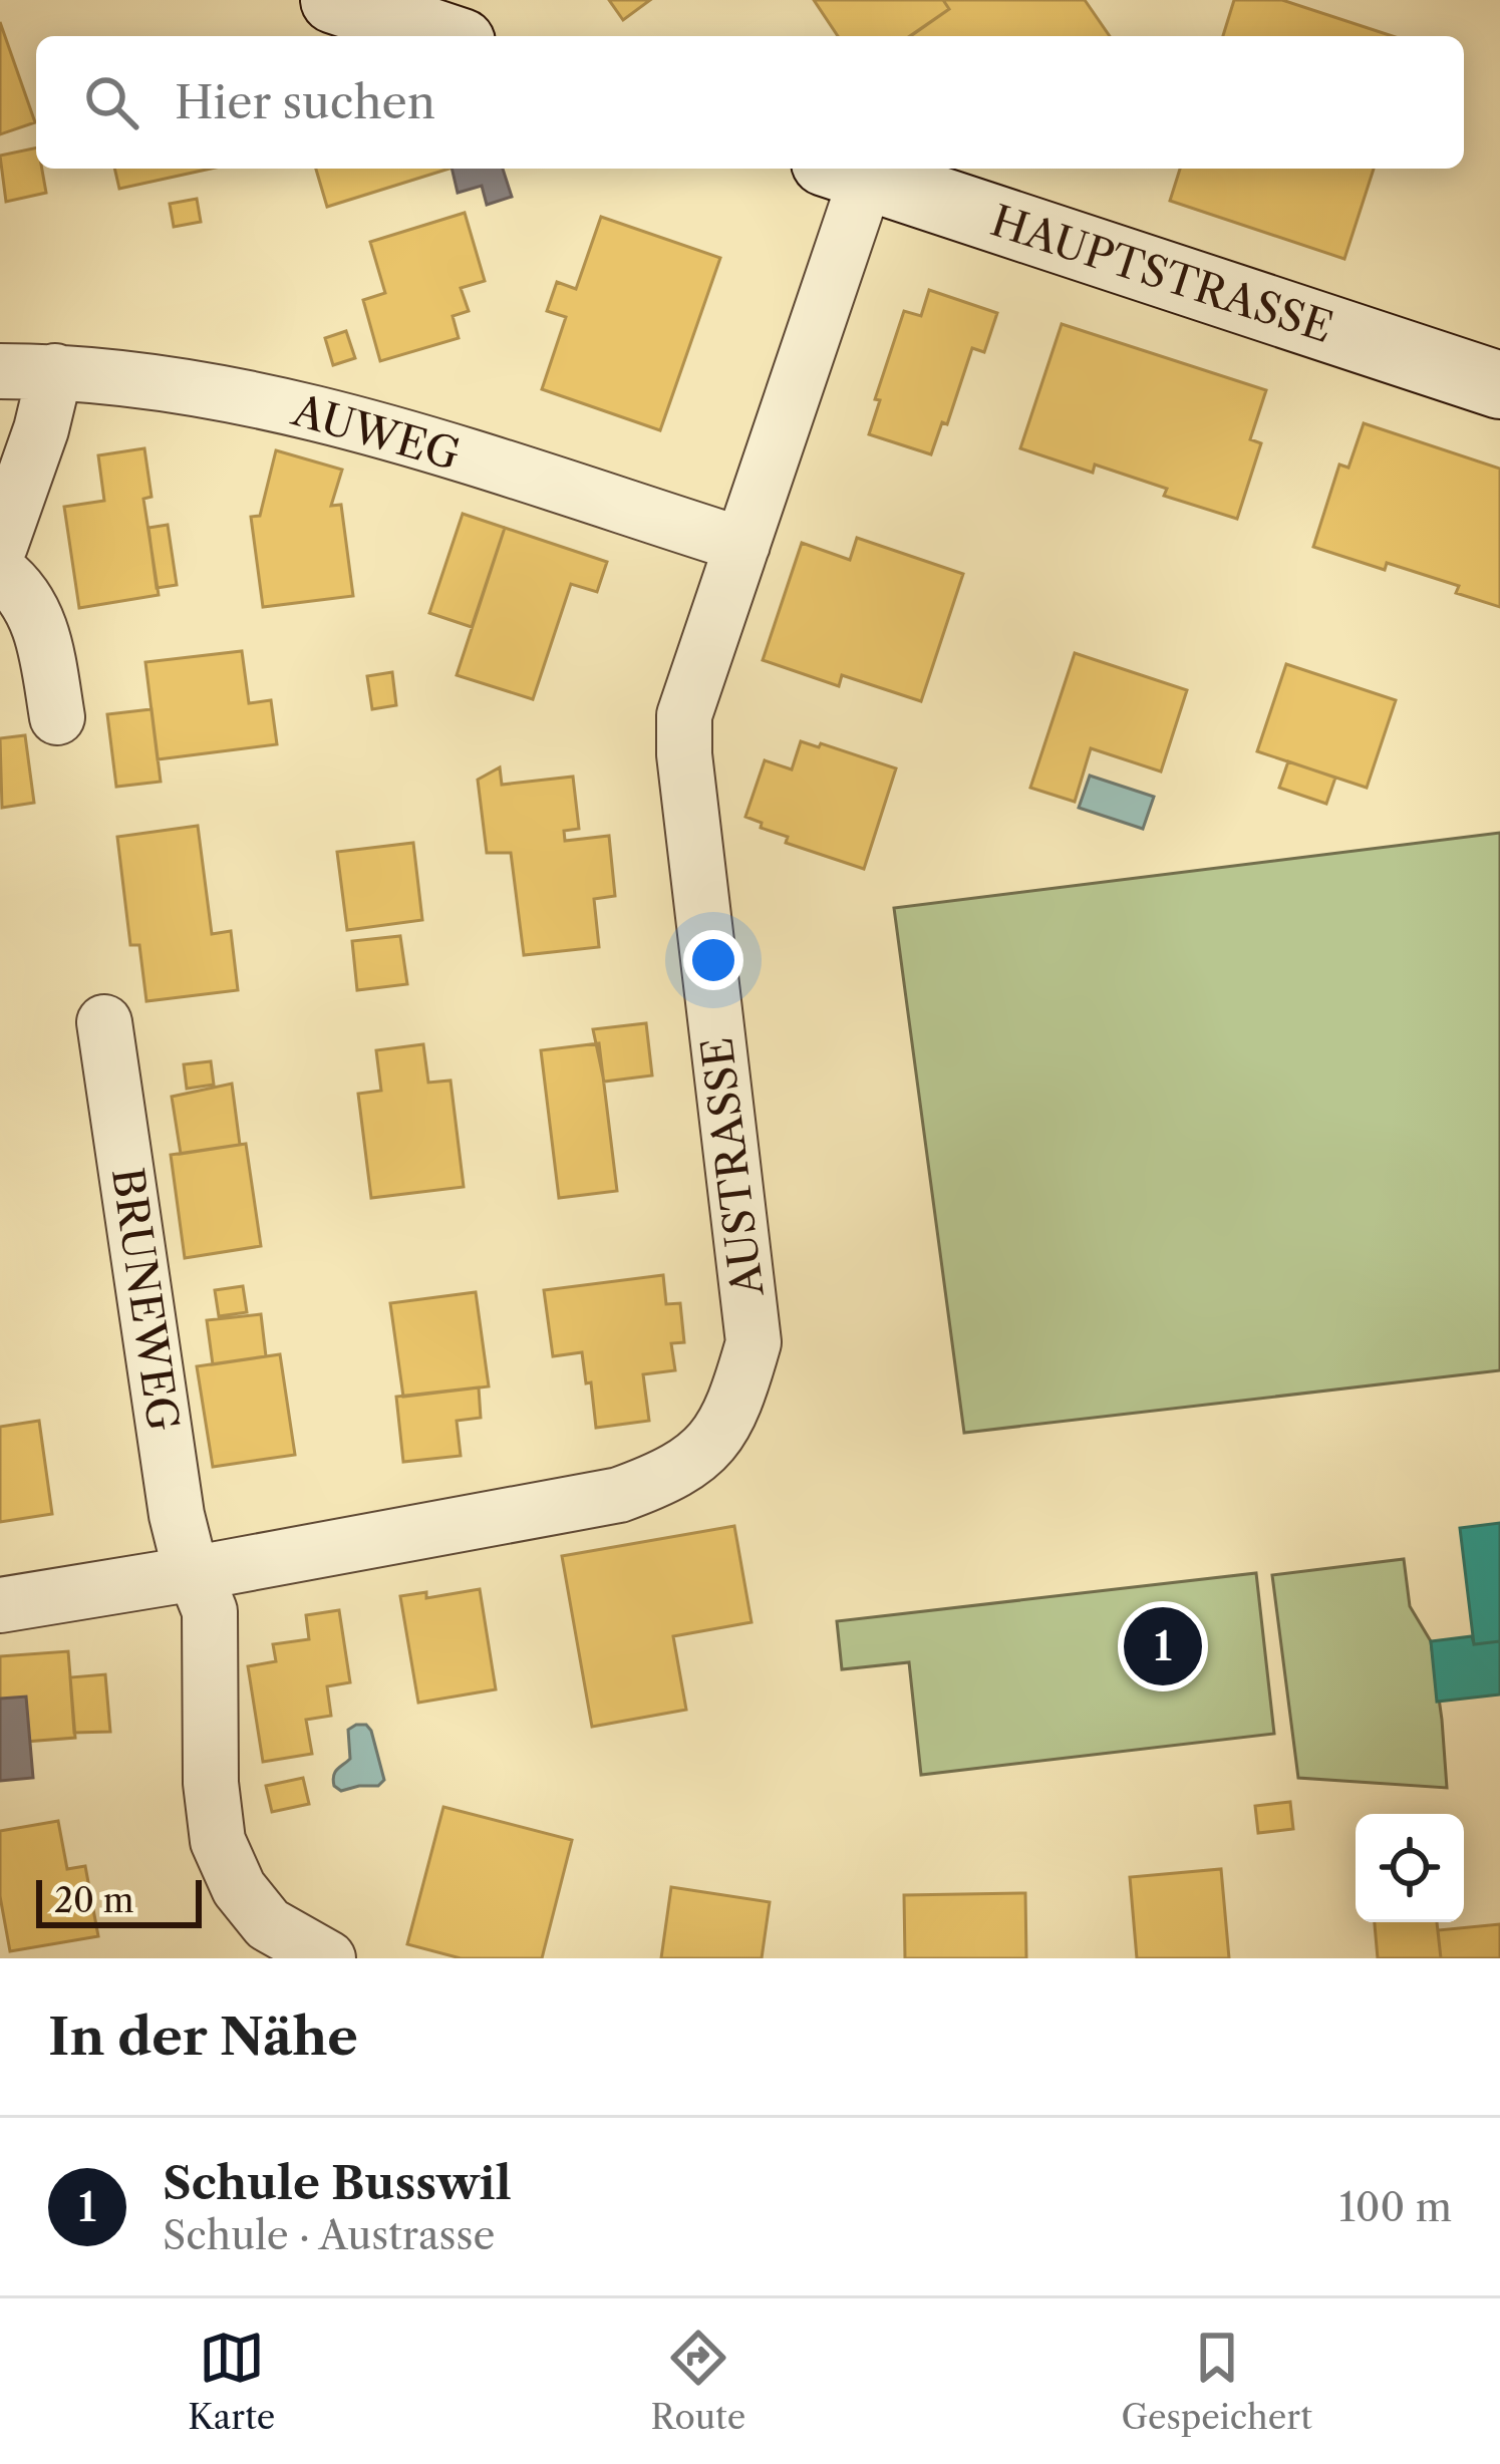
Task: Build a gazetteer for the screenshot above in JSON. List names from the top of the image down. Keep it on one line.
{"streets":{"street":["HAUPTSTRASSE","AUWEG","AUSTRASSE","BRUNEWEG"]},"crossings":[["HAUPTSTRASSE","AUSTRASSE"],["AUWEG","AUSTRASSE"],["AUSTRASSE","BRUNEWEG"]],"scale_bar":"20 m","page":{"search":"Hier suchen","pins":"1","scale":"20 m","heading":"In der Nähe","list":[{"mark":"1","name":"Schule Busswil","note":"Schule · Austrasse","value":"100 m"}],"nav":["Karte","Route","Gespeichert"]}}
